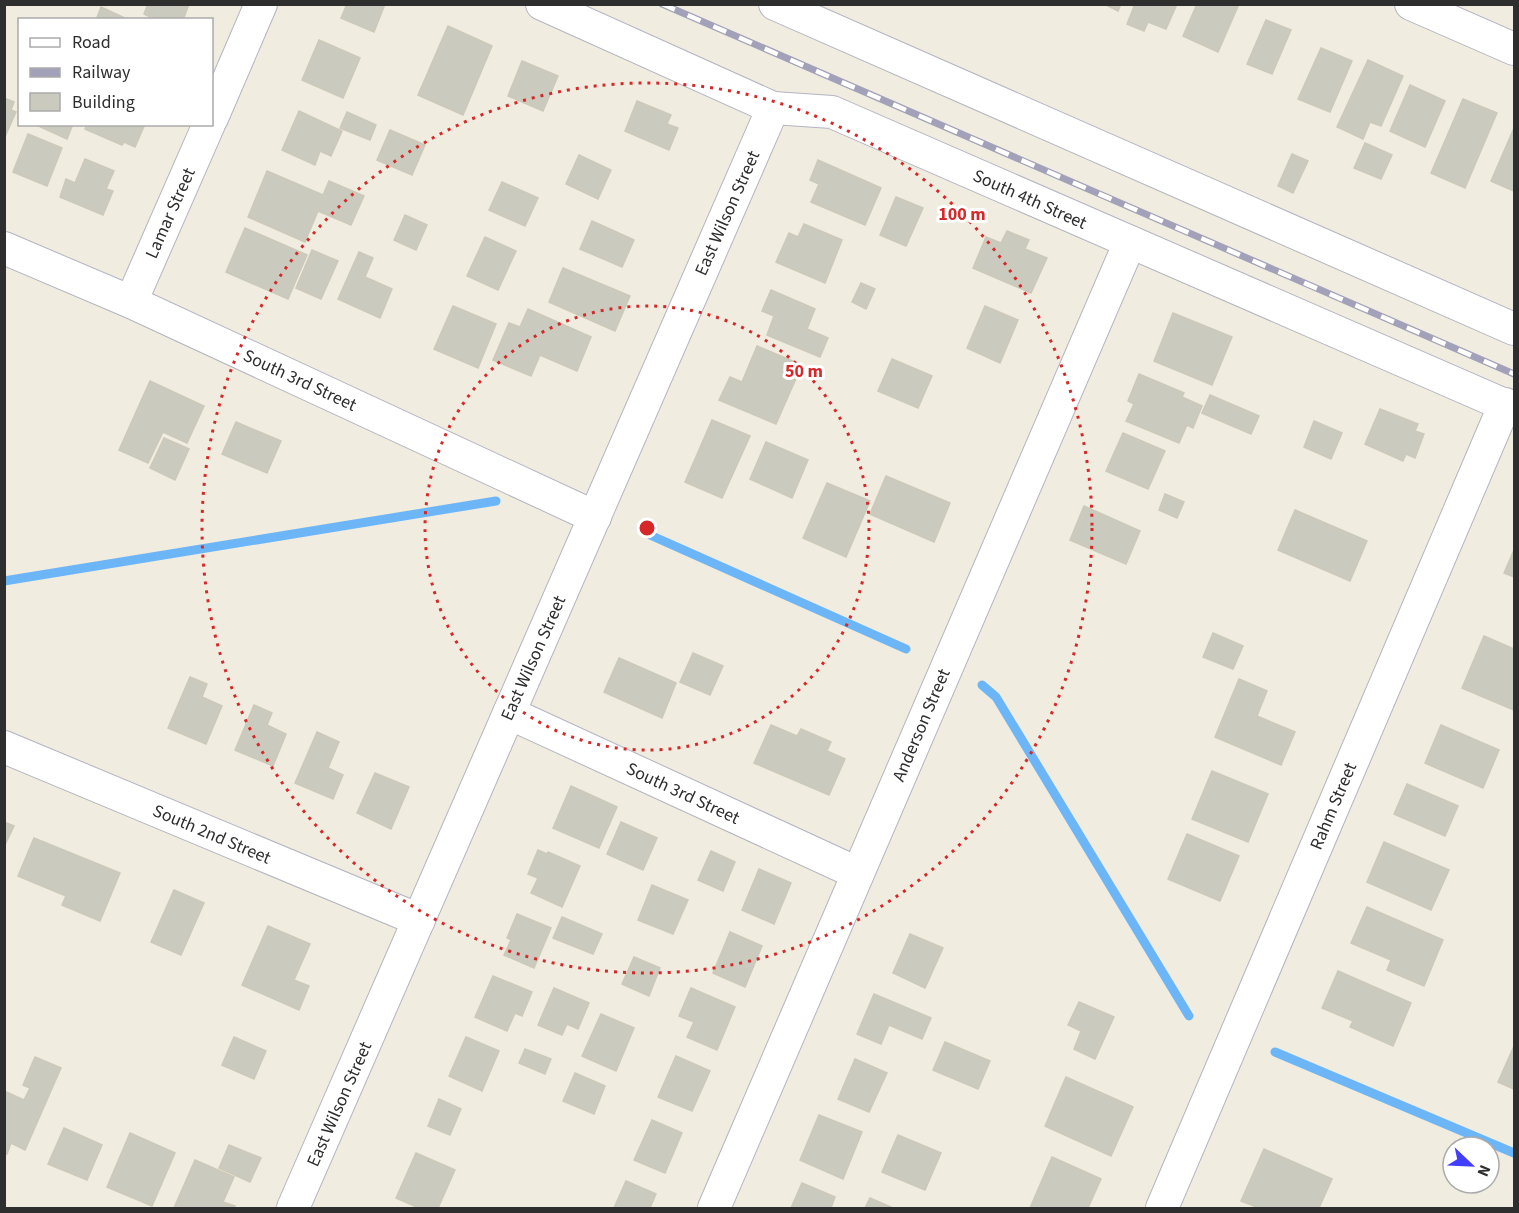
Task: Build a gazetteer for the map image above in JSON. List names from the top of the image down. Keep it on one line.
{"streets":{"street":["South 4th Street","Lamar Street","East Wilson Street","South 3rd Street","Anderson Street","Rahm Street","South 2nd Street"]},"crossings":[["South 4th Street","East Wilson Street"],["South 4th Street","Anderson Street"],["South 4th Street","Rahm Street"],["Lamar Street","South 3rd Street"],["East Wilson Street","South 3rd Street"],["East Wilson Street","South 2nd Street"],["South 3rd Street","Anderson Street"]],"legend":["Road","Railway","Building"],"north":"bottom right","rings":["100 m","50 m"]}
